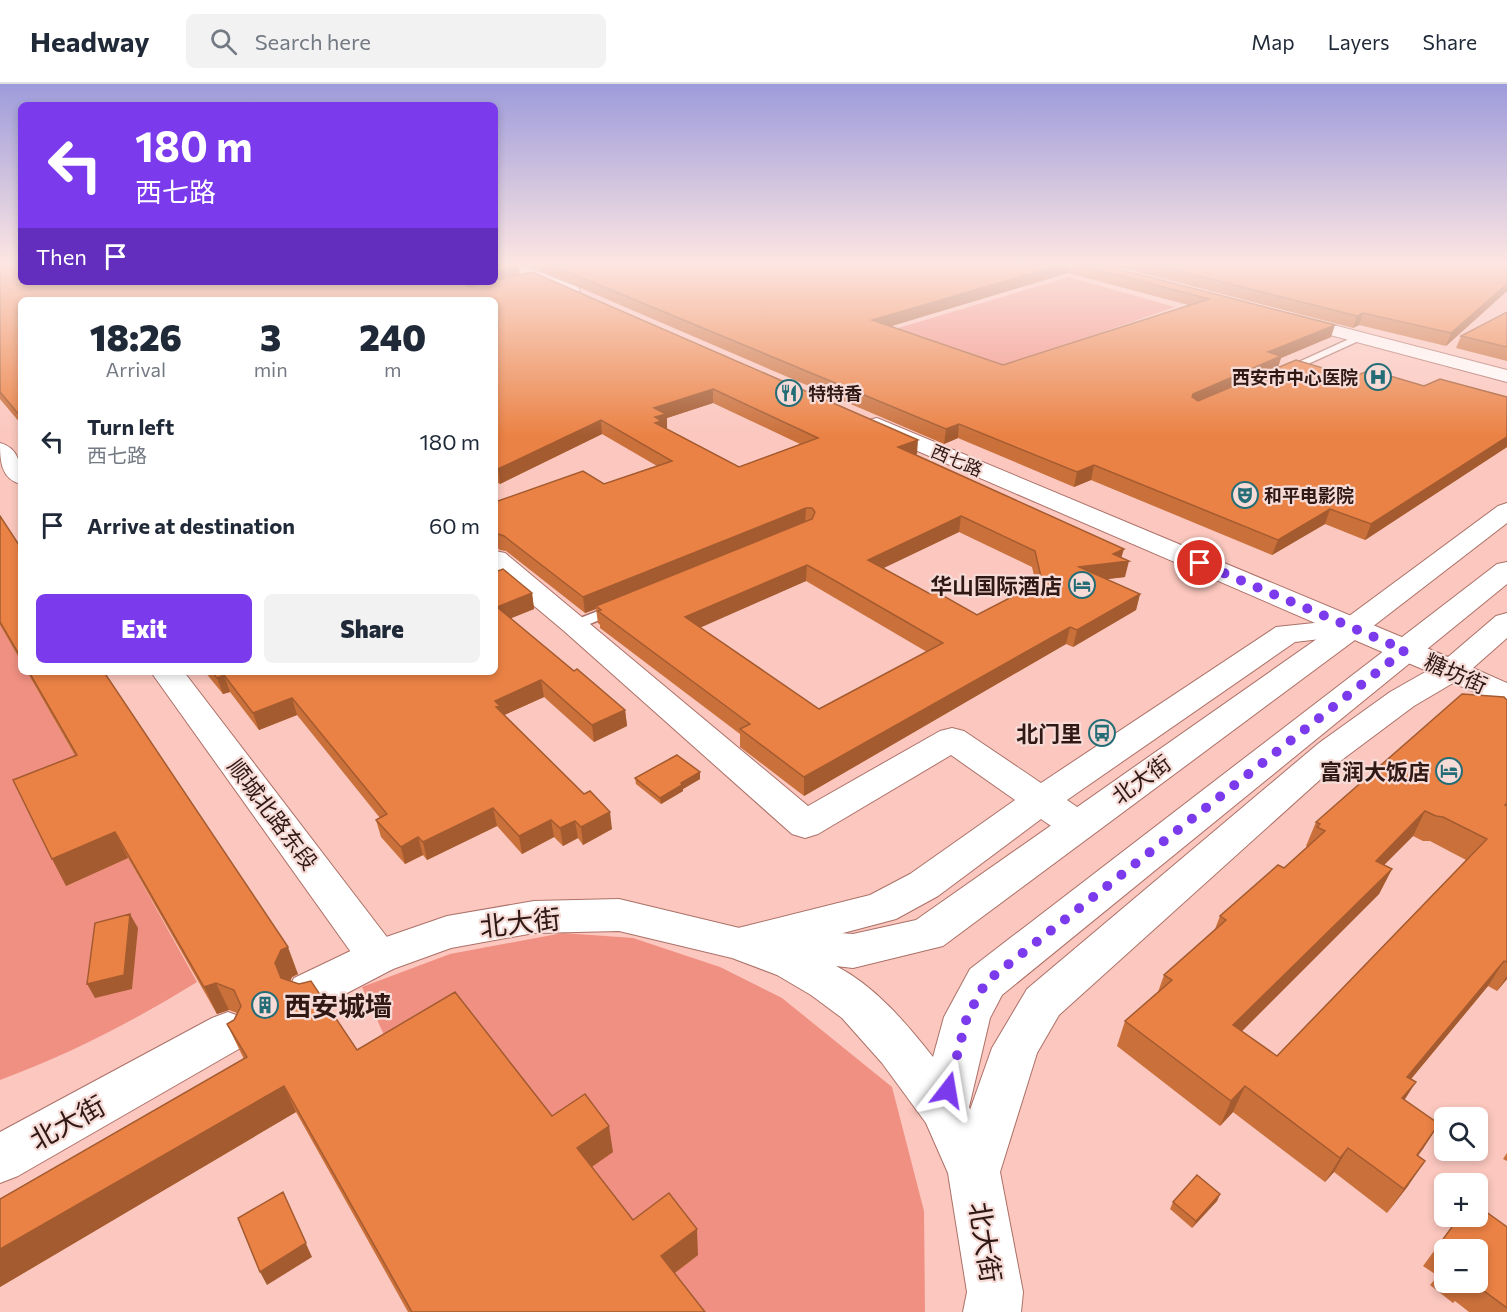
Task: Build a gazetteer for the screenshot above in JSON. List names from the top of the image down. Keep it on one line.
{"streets":{"street":["西七路","糖坊街","北大街","顺城北路东段"]},"crossings":[["西七路","糖坊街"],["西七路","北大街"],["北大街","顺城北路东段"]],"places":{"hospital":["西安市中心医院"],"restaurant":["特特香"],"theatre":["和平电影院"],"hotel":["华山国际酒店","富润大饭店"],"bus stop":["北门里"],"building":["西安城墙"]},"page":{"header":"Headway","search":"Search here","nav":["Map","Layers","Share"],"turn":["180 m","西七路"],"then":"Then","eta":["18:26","Arrival","3","min","240","m"],"list":[{"name":"Turn left","note":"西七路","value":"180 m"},{"name":"Arrive at destination","value":"60 m"}],"buttons":["Exit","Share"],"map_buttons":["+","−"]}}
